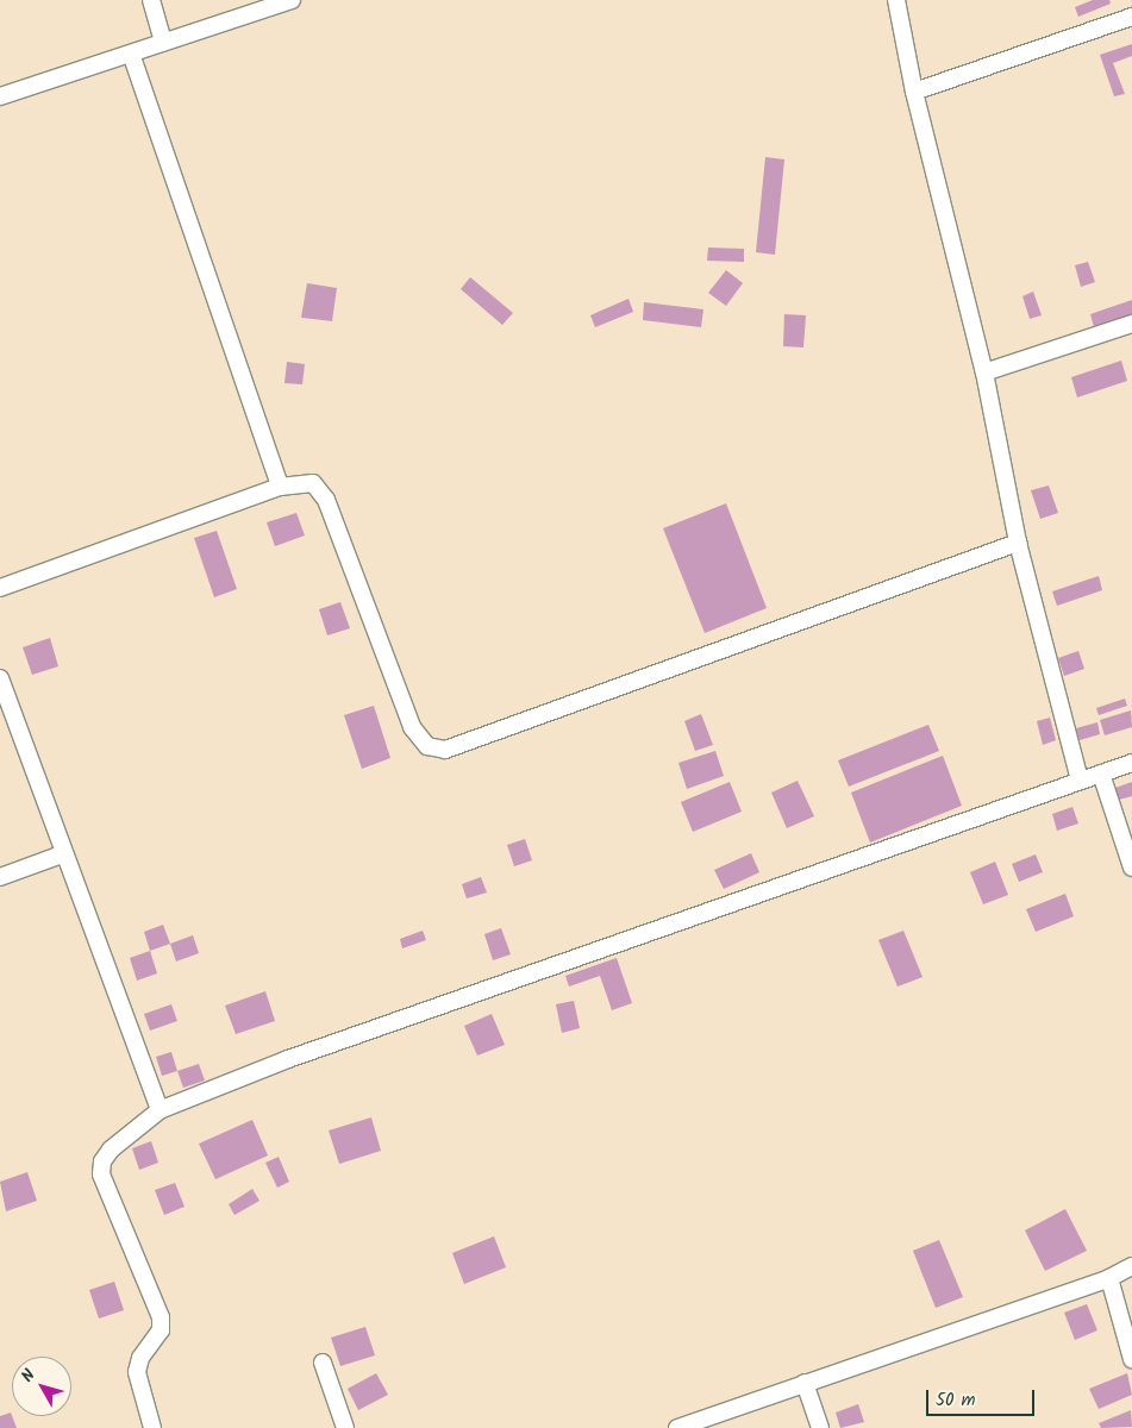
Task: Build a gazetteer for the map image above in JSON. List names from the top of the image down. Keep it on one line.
{"scale_bar":"50 m","north":"top left"}
